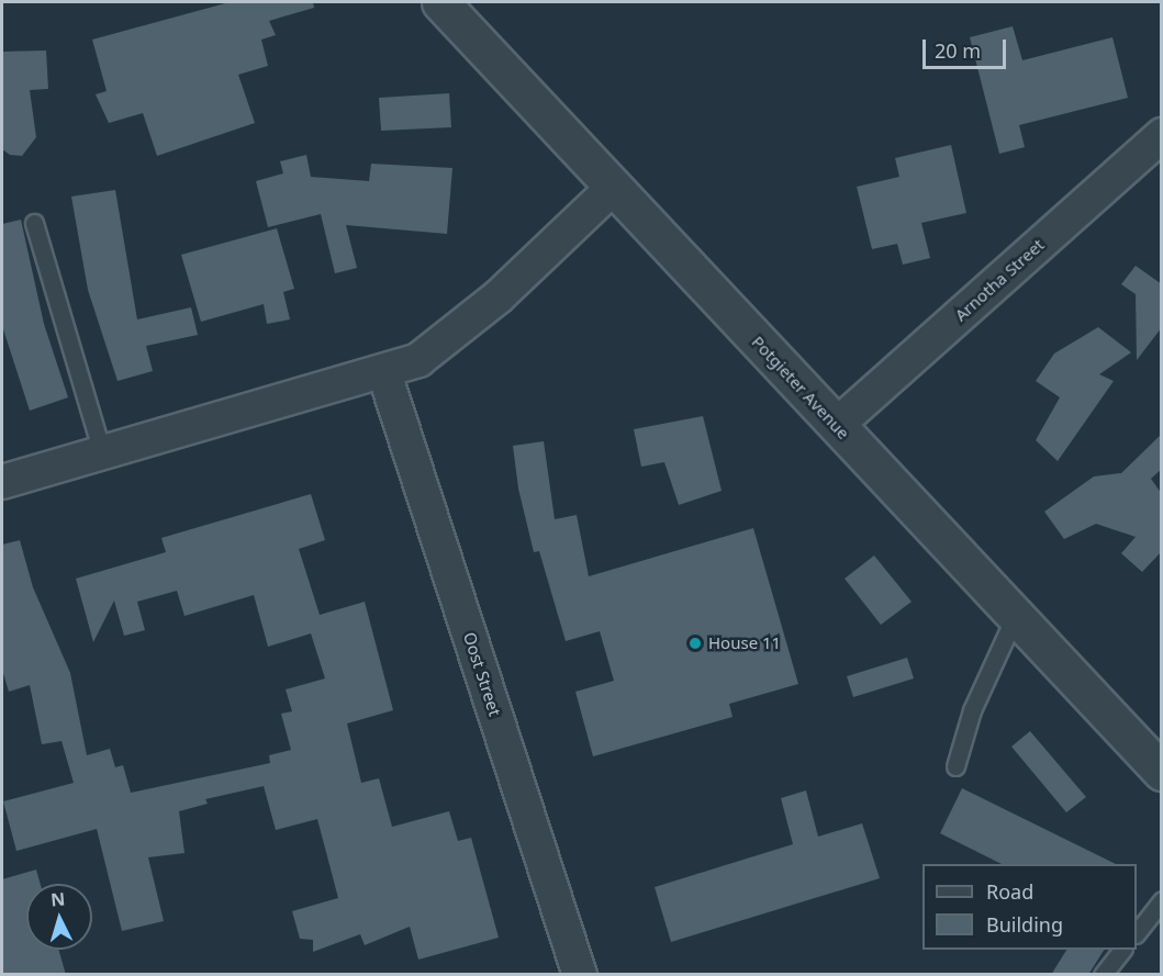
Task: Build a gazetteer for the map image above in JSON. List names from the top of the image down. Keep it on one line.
{"streets":{"street":["Arnotha Street","Potgieter Avenue","Oost Street"]},"crossings":[["Arnotha Street","Potgieter Avenue"]],"places":["House 11"],"legend":["Road","Building"],"scale_bar":"20 m","north":"top"}
